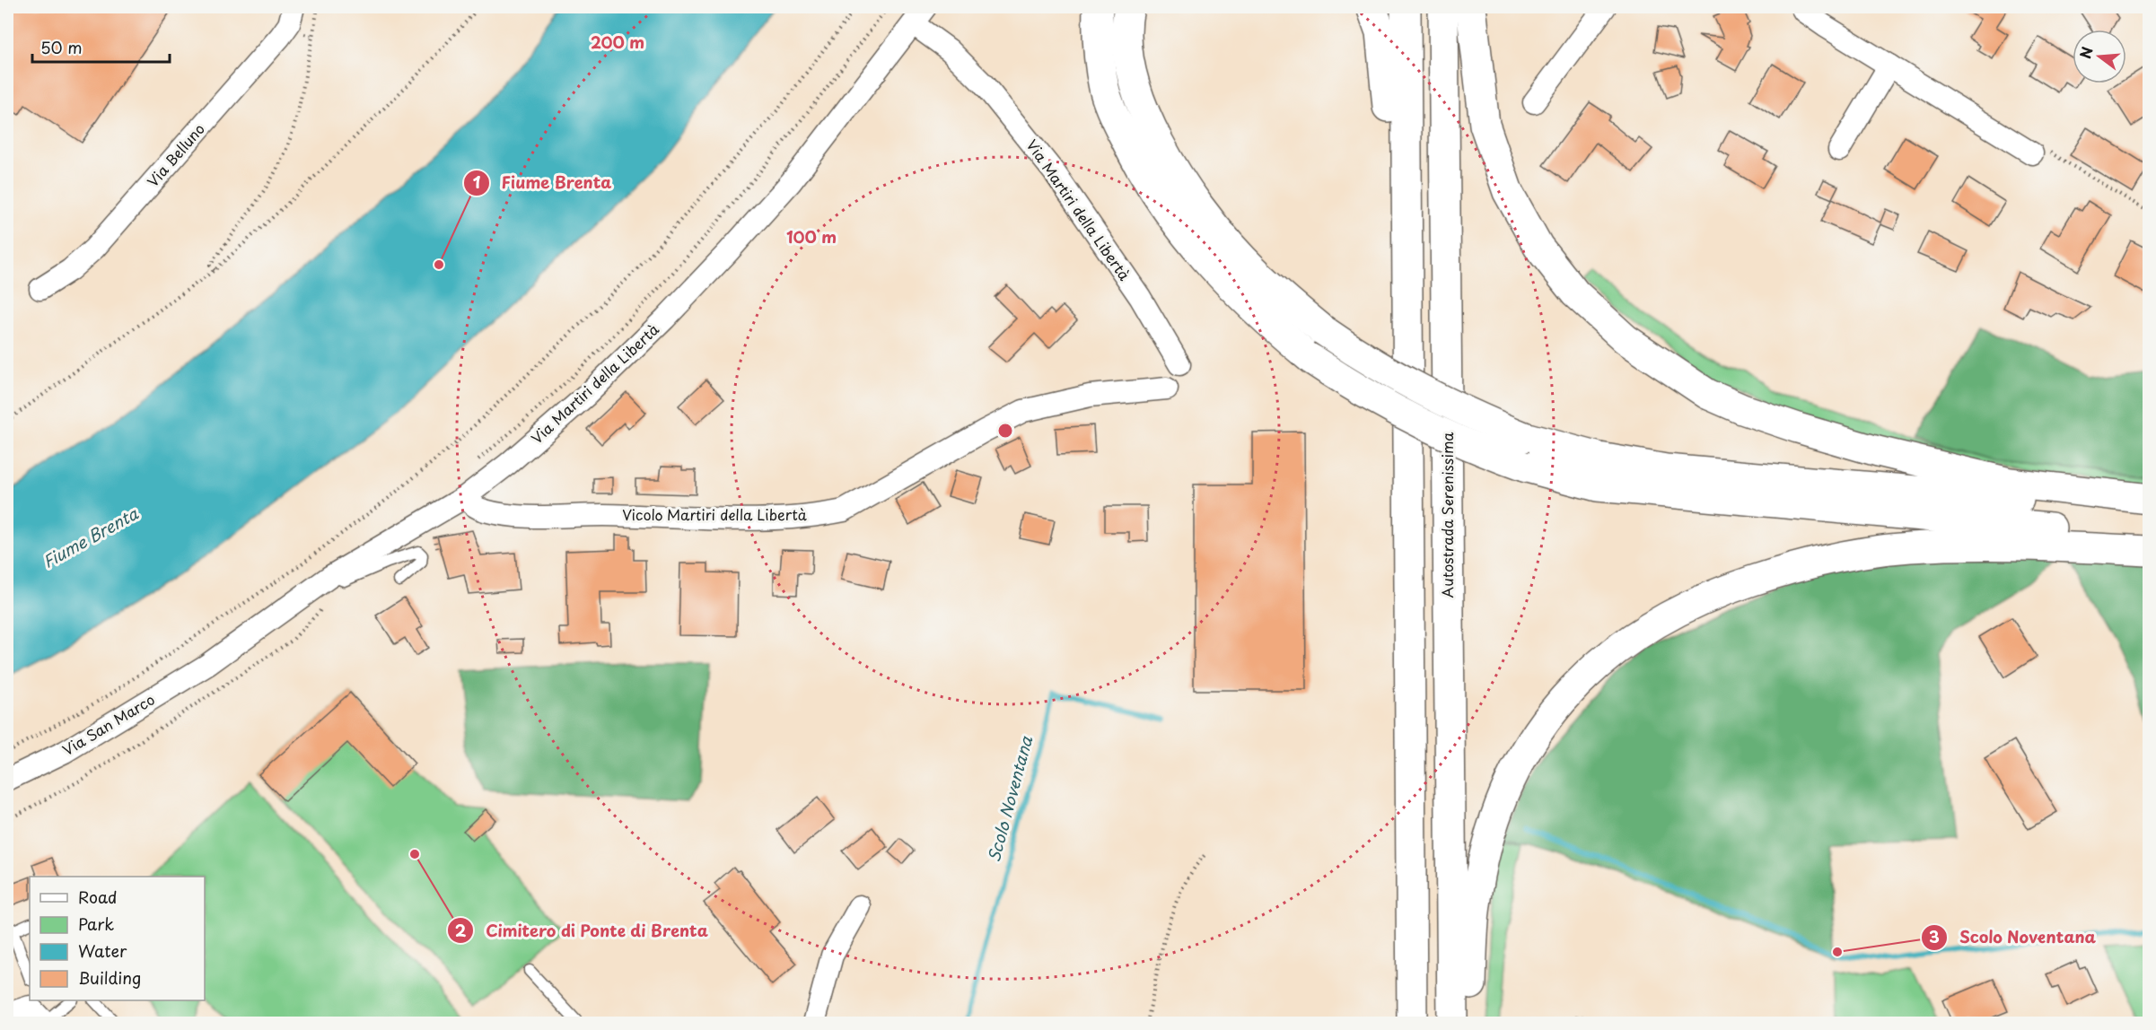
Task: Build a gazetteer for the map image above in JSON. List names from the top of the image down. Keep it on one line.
{"streets":{"highway":["Autostrada Serenissima"],"street":["Via Belluno","Via Martiri della Libertà","Vicolo Martiri della Libertà","Via San Marco"]},"crossings":[["Via Martiri della Libertà","Vicolo Martiri della Libertà"],["Via Martiri della Libertà","Via San Marco"]],"water":["Fiume Brenta","Scolo Noventana"],"places":["Fiume Brenta","Cimitero di Ponte di Brenta","Scolo Noventana"],"legend":["Road","Park","Water","Building"],"scale_bar":"50 m","north":"left","rings":["200 m","100 m"]}
